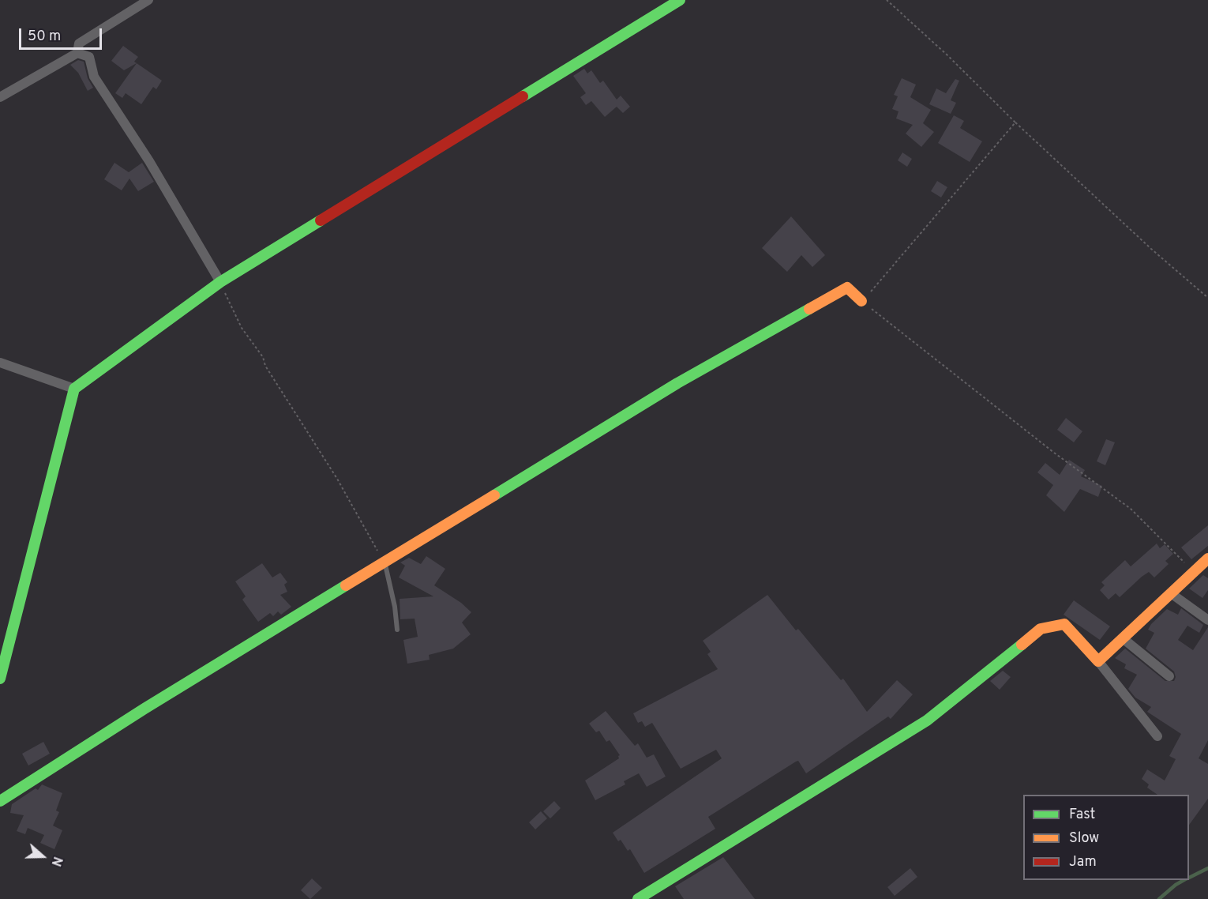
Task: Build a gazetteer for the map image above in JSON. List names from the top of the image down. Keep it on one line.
{"legend":["Fast","Slow","Jam"],"scale_bar":"50 m","north":"right"}
